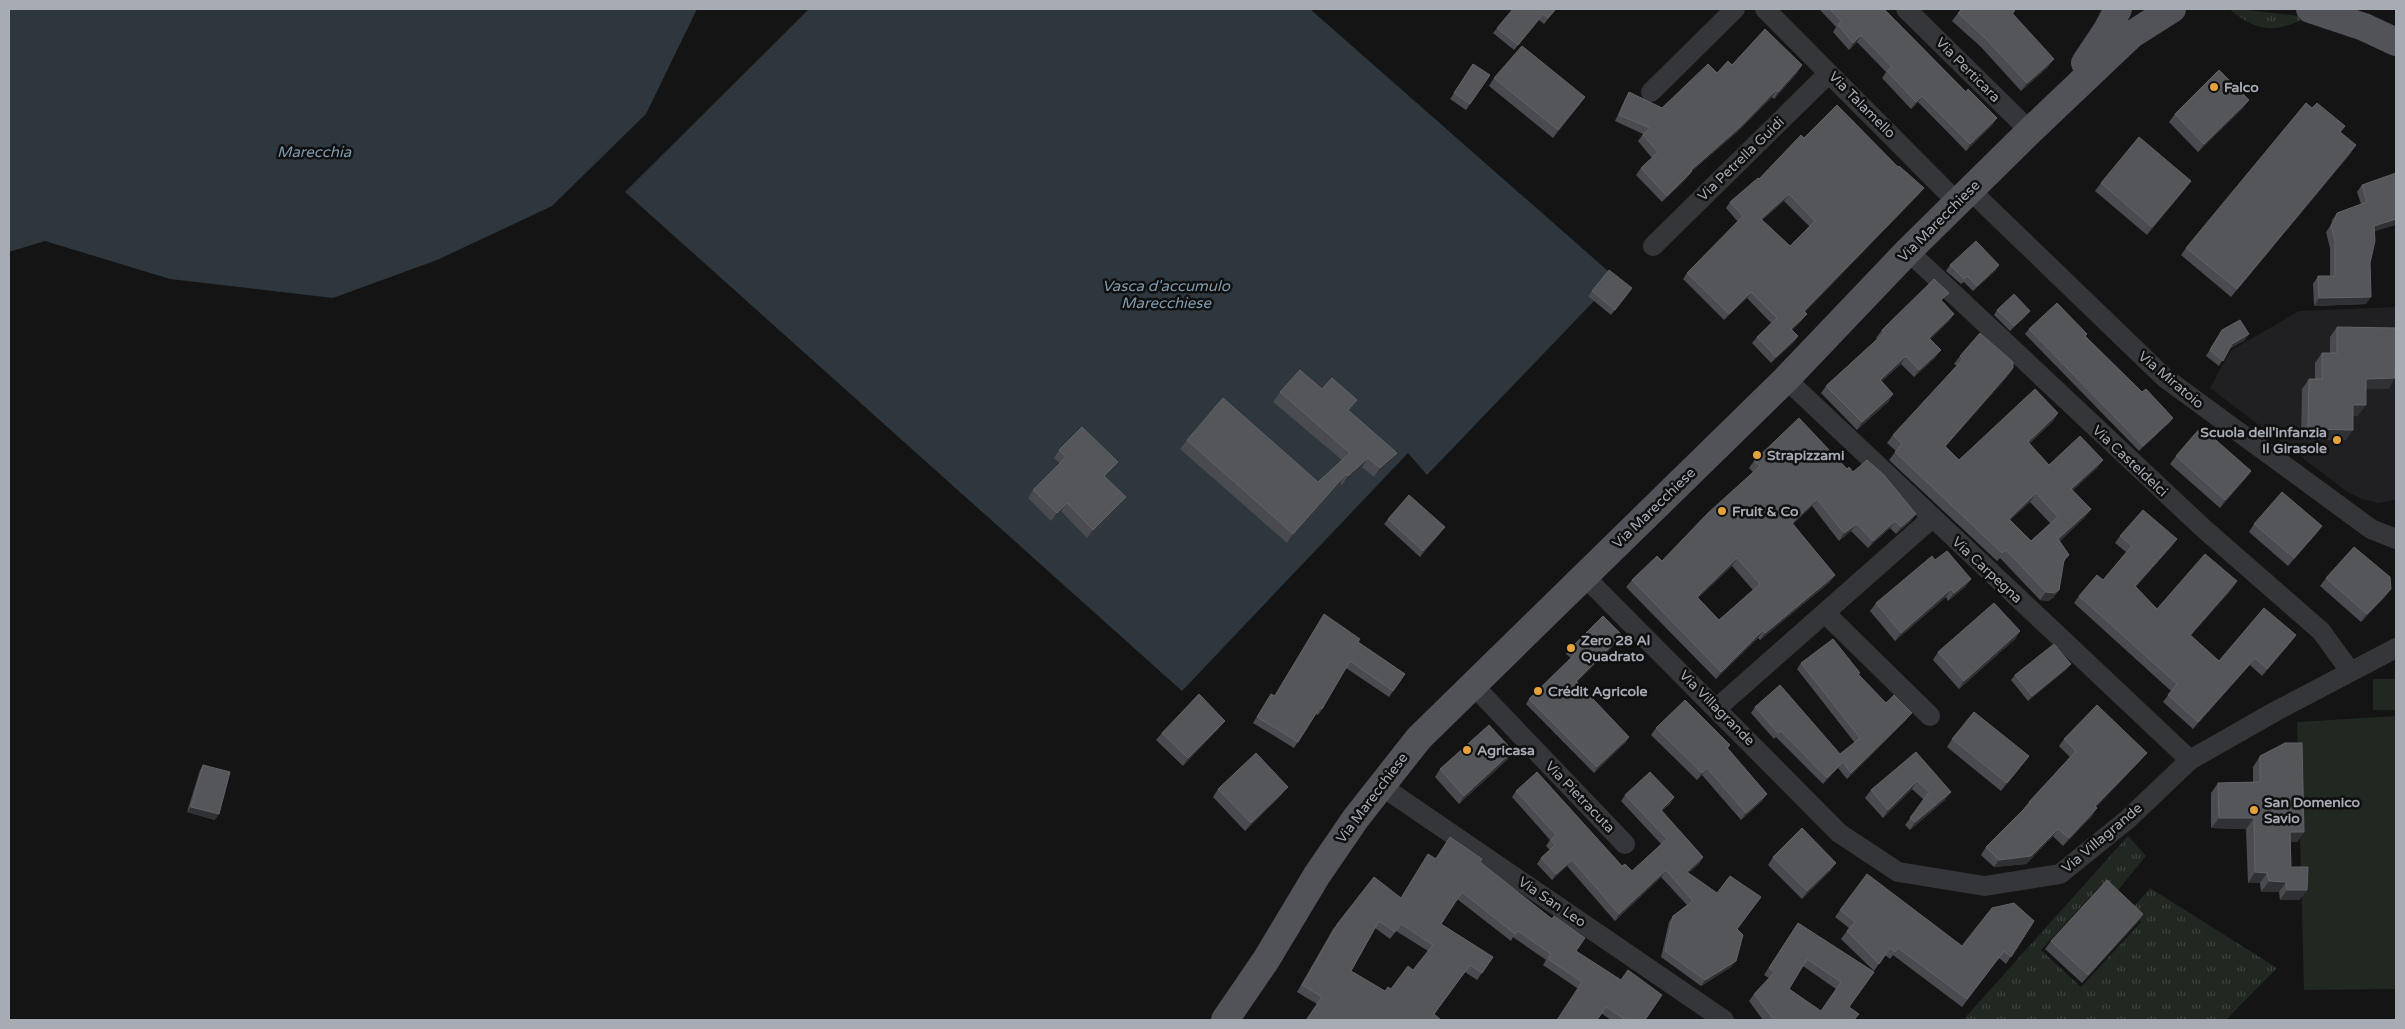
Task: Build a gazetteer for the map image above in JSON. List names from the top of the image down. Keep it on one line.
{"streets":{"main road":["Via Marecchiese"],"street":["Via Perticara","Via Talamello","Via Petrella Guidi","Via Miratoio","Via Casteldelci","Via Carpegna","Via Villagrande","Via Pietracuta","Via San Leo"]},"crossings":[["Via Perticara","Via Marecchiese"],["Via Talamello","Via Petrella Guidi"],["Via Talamello","Via Marecchiese"],["Via Talamello","Via Miratoio"],["Via Marecchiese","Via Miratoio"],["Via Marecchiese","Via Casteldelci"],["Via Marecchiese","Via Carpegna"],["Via Marecchiese","Via Villagrande"],["Via Marecchiese","Via Pietracuta"],["Via Marecchiese","Via San Leo"],["Via Casteldelci","Via Villagrande"],["Via Carpegna","Via Villagrande"]],"water":["Marecchia","Vasca d'accumulo Marecchiese"],"places":["Falco","Scuola dell'infanzia Il Girasole","Strapizzami","Fruit & Co","Zero 28 Al Quadrato","Crédit Agricole","Agricasa","San Domenico Savio"]}
